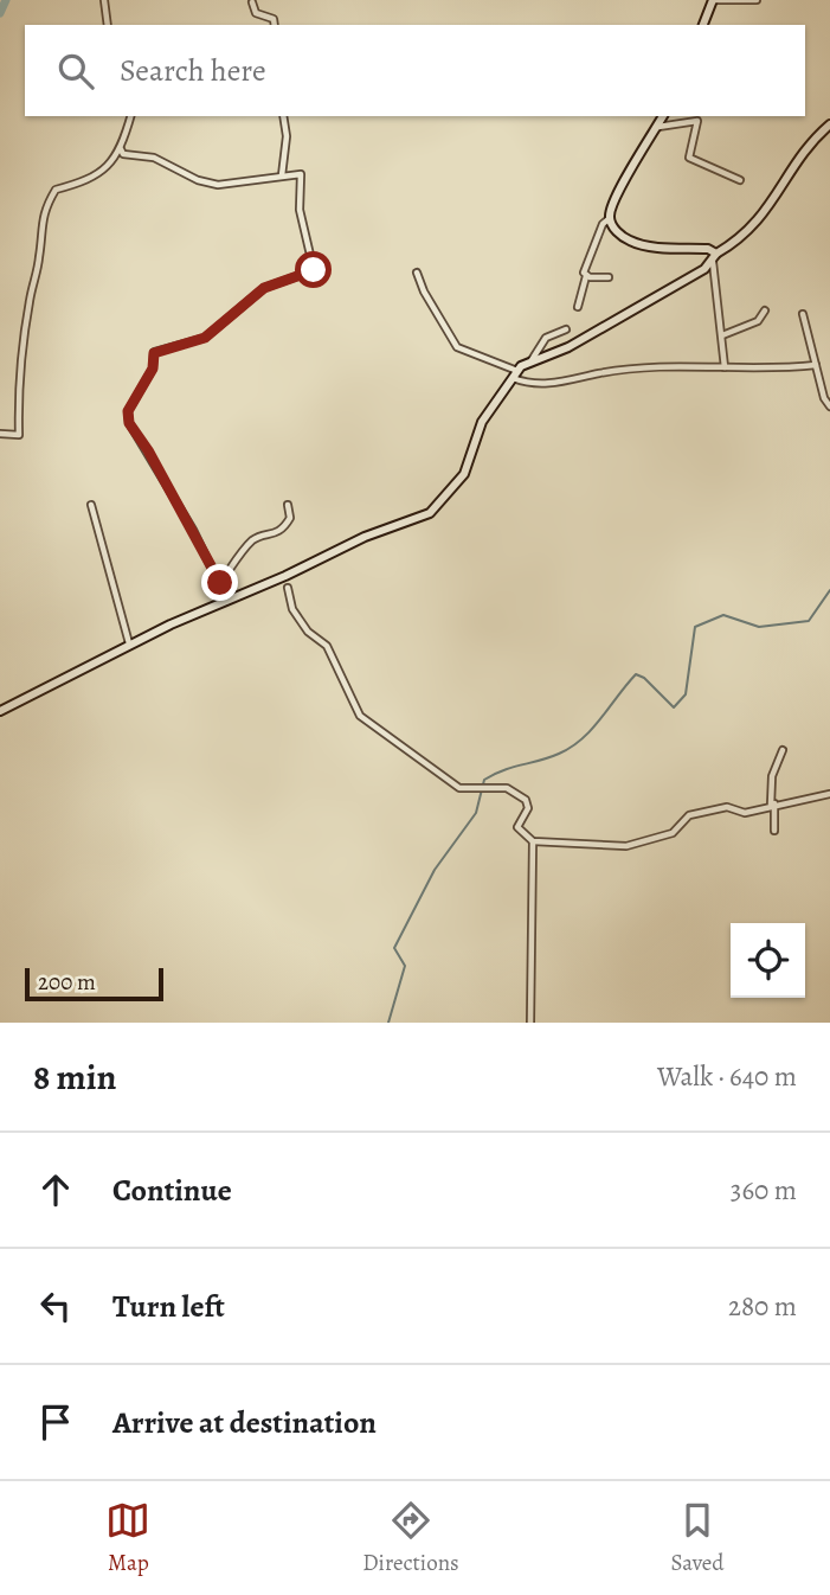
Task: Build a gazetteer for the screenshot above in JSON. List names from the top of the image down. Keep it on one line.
{"scale_bar":"200 m","page":{"search":"Search here","scale":"200 m","heading":["8 min","Walk · 640 m"],"list":[["Continue","360 m"],["Turn left","280 m"],"Arrive at destination"],"nav":["Map","Directions","Saved"]}}
